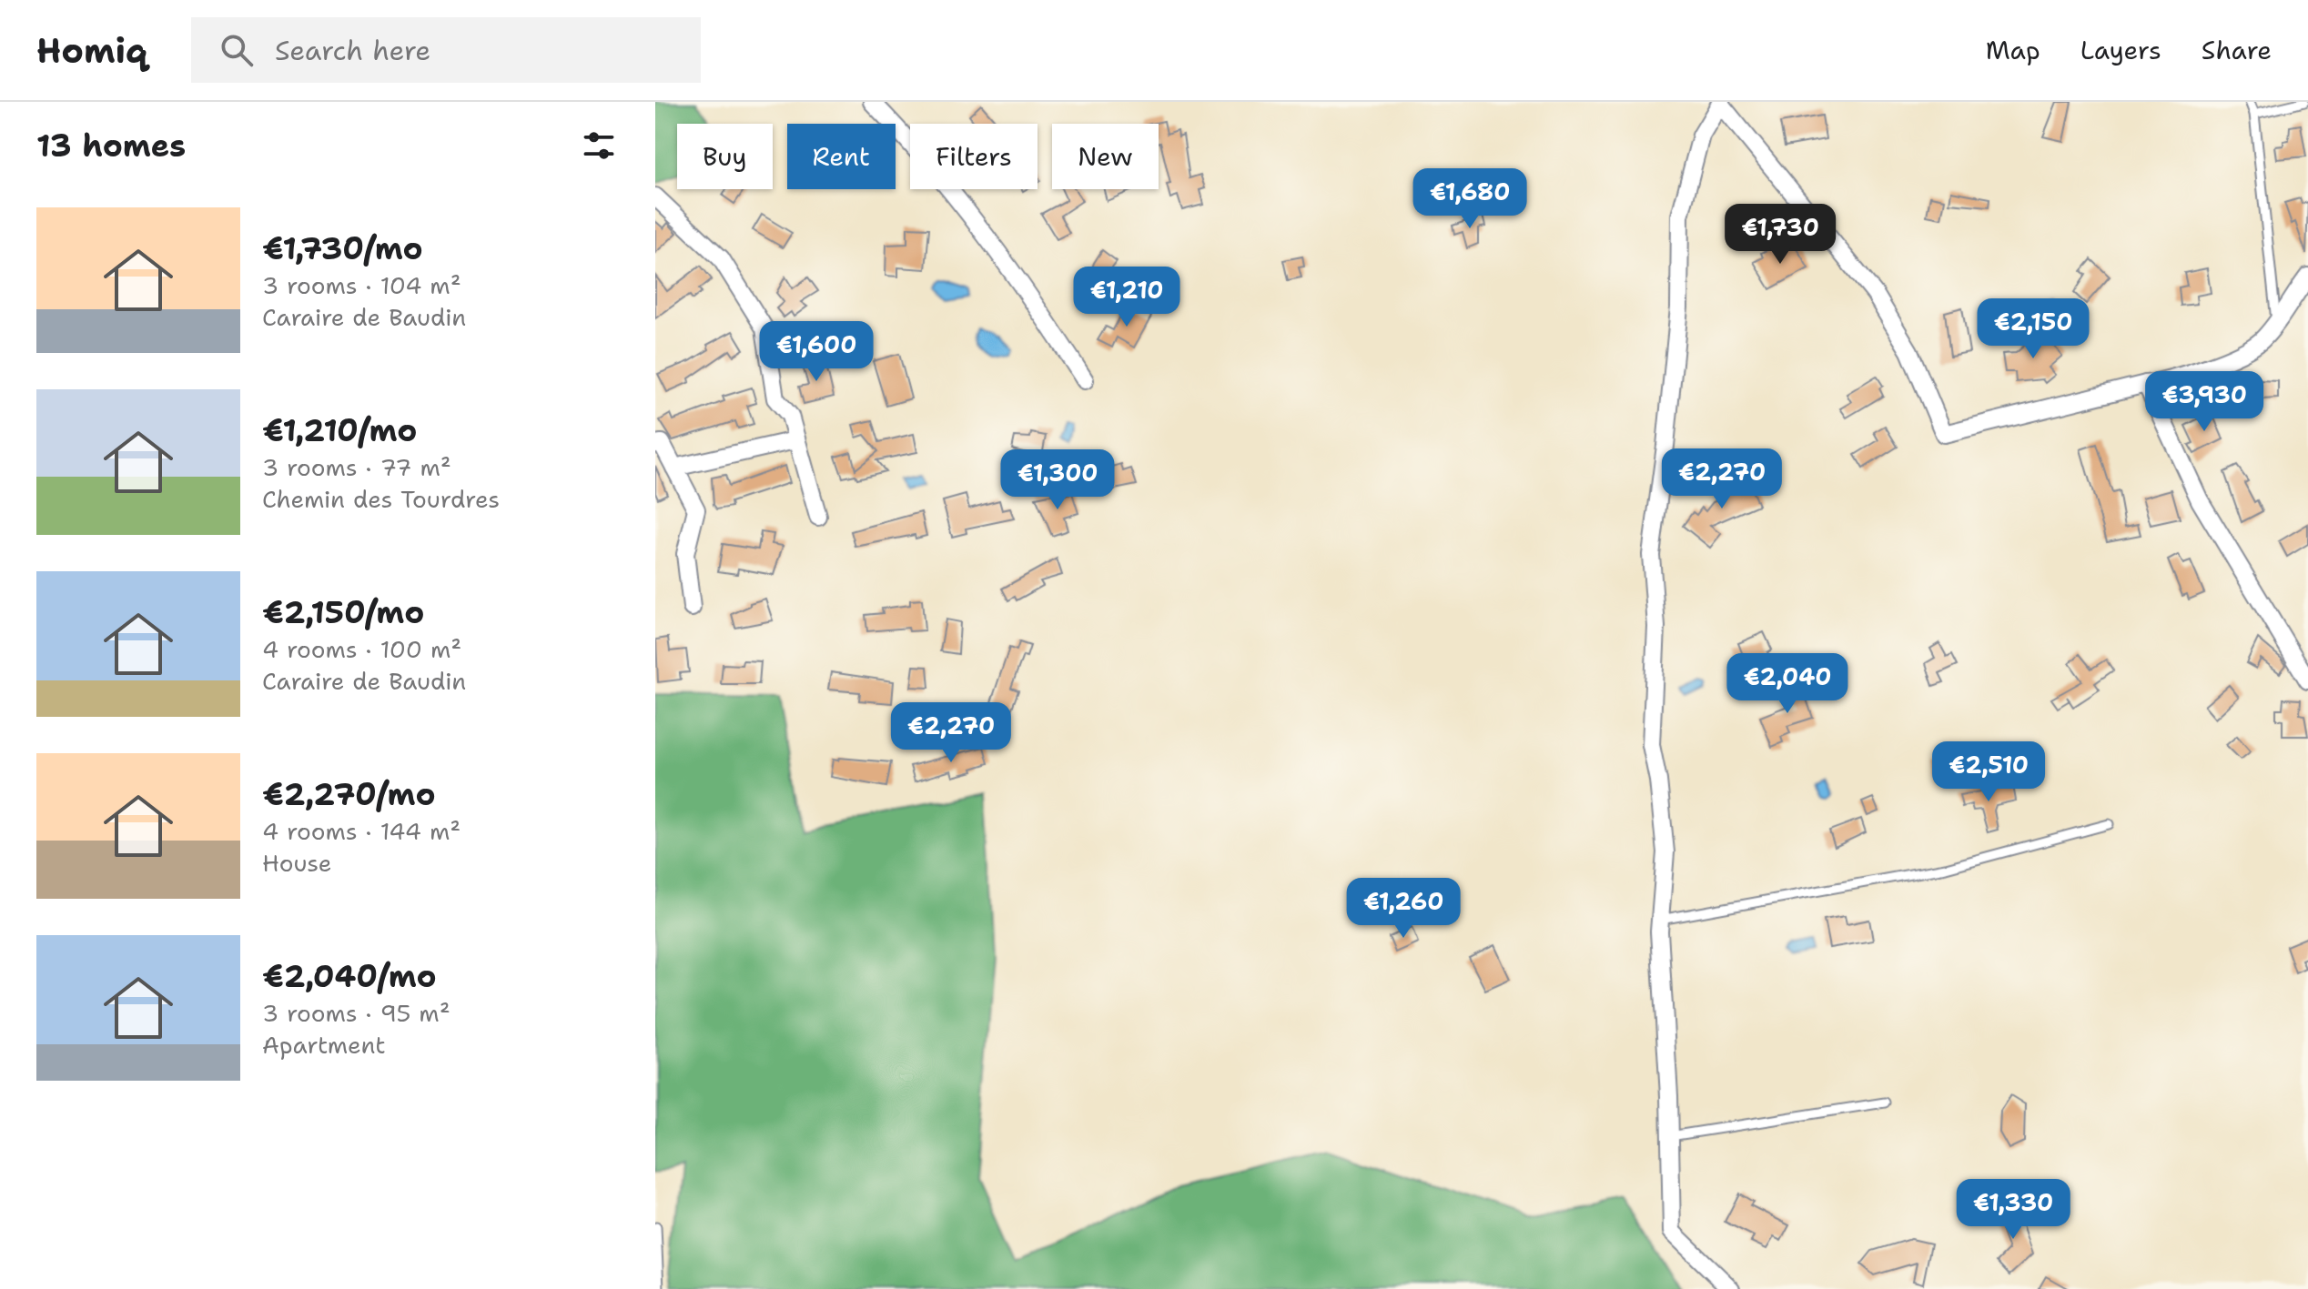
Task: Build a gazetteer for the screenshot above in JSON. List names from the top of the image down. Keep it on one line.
{"page":{"header":"Homiq","search":"Search here","nav":["Map","Layers","Share"],"heading":"13 homes","chip":["Buy","Rent","Filters","New"],"price":["€1,680","€1,730","€1,210","€2,150","€1,600","€3,930","€2,270","€1,300","€2,040","€2,270","€2,510","€1,260","€1,330"],"list":[{"name":"€1,730/mo","note":"3 rooms · 104 m² · Caraire de Baudin"},{"name":"€1,210/mo","note":"3 rooms · 77 m² · Chemin des Tourdres"},{"name":"€2,150/mo","note":"4 rooms · 100 m² · Caraire de Baudin"},{"name":"€2,270/mo","note":"4 rooms · 144 m² · House"},{"name":"€2,040/mo","note":"3 rooms · 95 m² · Apartment"}]}}
